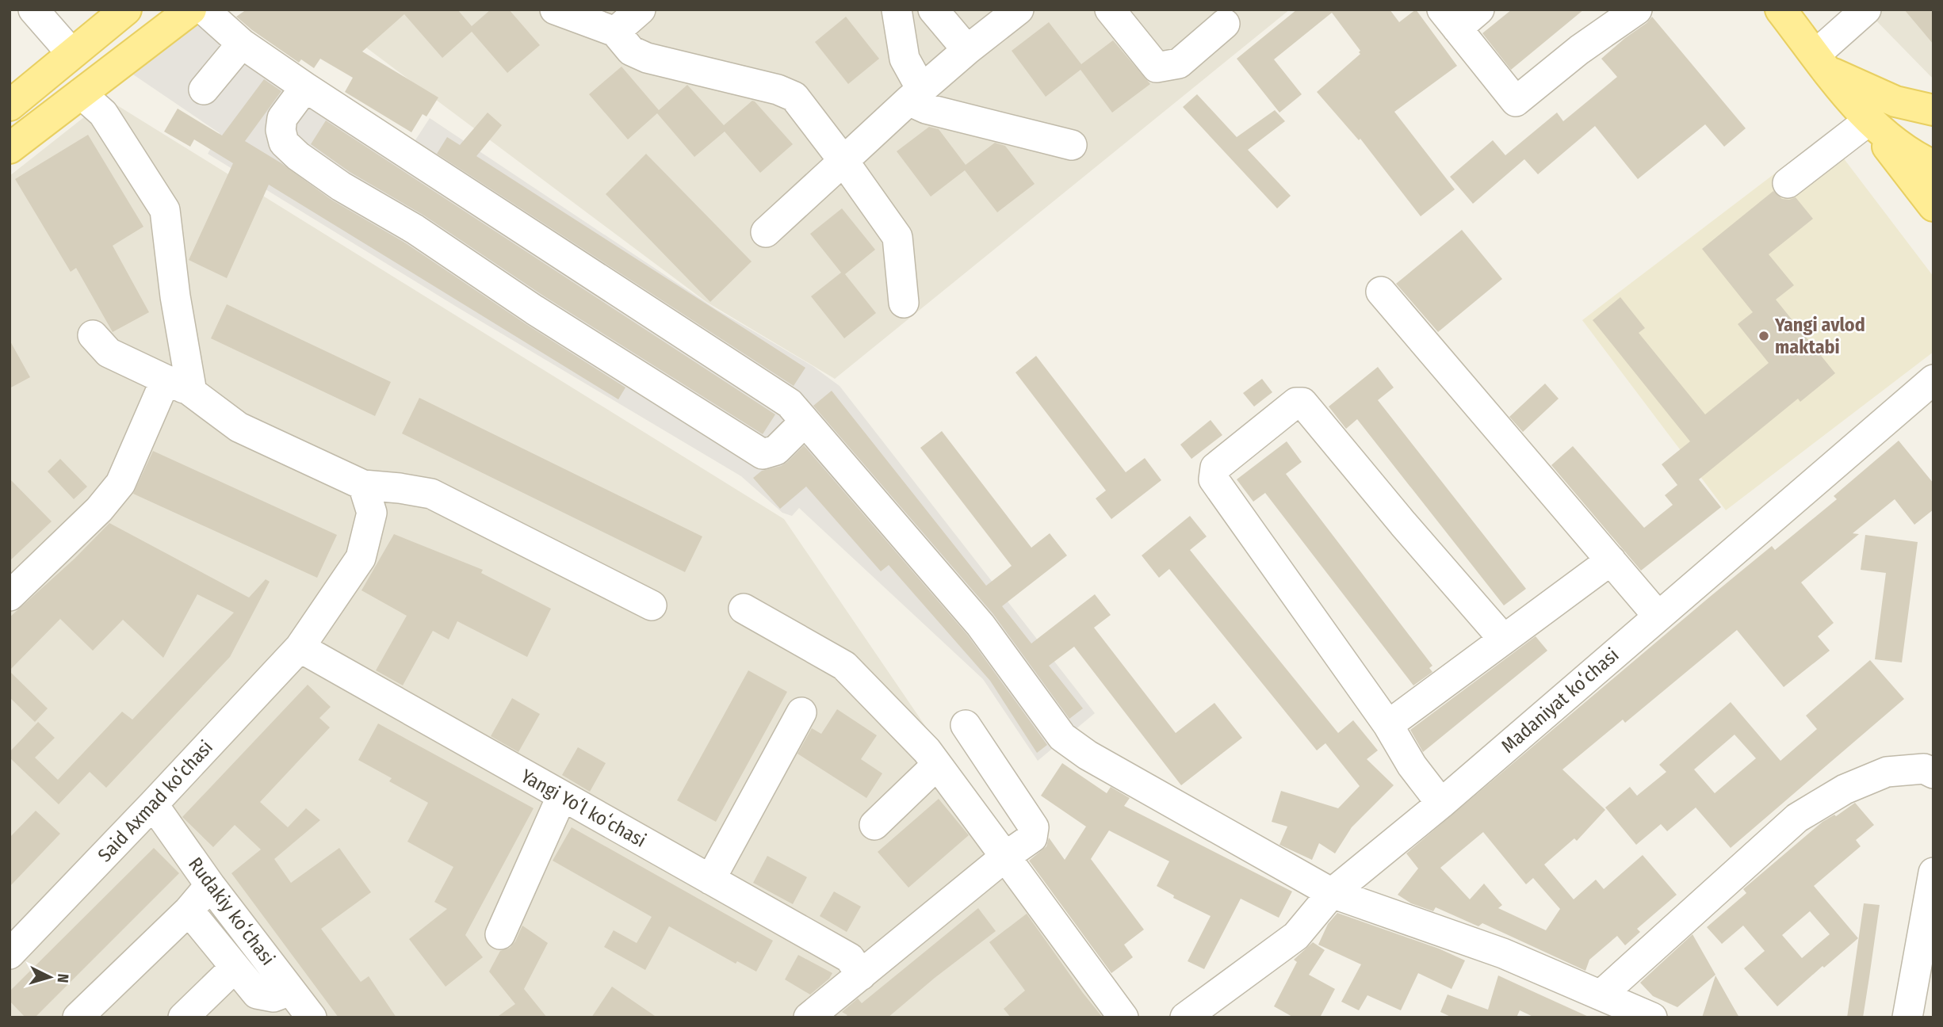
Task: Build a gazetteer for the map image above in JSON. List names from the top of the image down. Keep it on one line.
{"streets":{"street":["Madaniyat koʻchasi","Said Axmad koʻchasi","Yangi Yoʻl koʻchasi","Rudakiy koʻchasi"]},"crossings":[["Said Axmad koʻchasi","Yangi Yoʻl koʻchasi"],["Said Axmad koʻchasi","Rudakiy koʻchasi"]],"places":["Yangi avlod maktabi"],"north":"right"}
